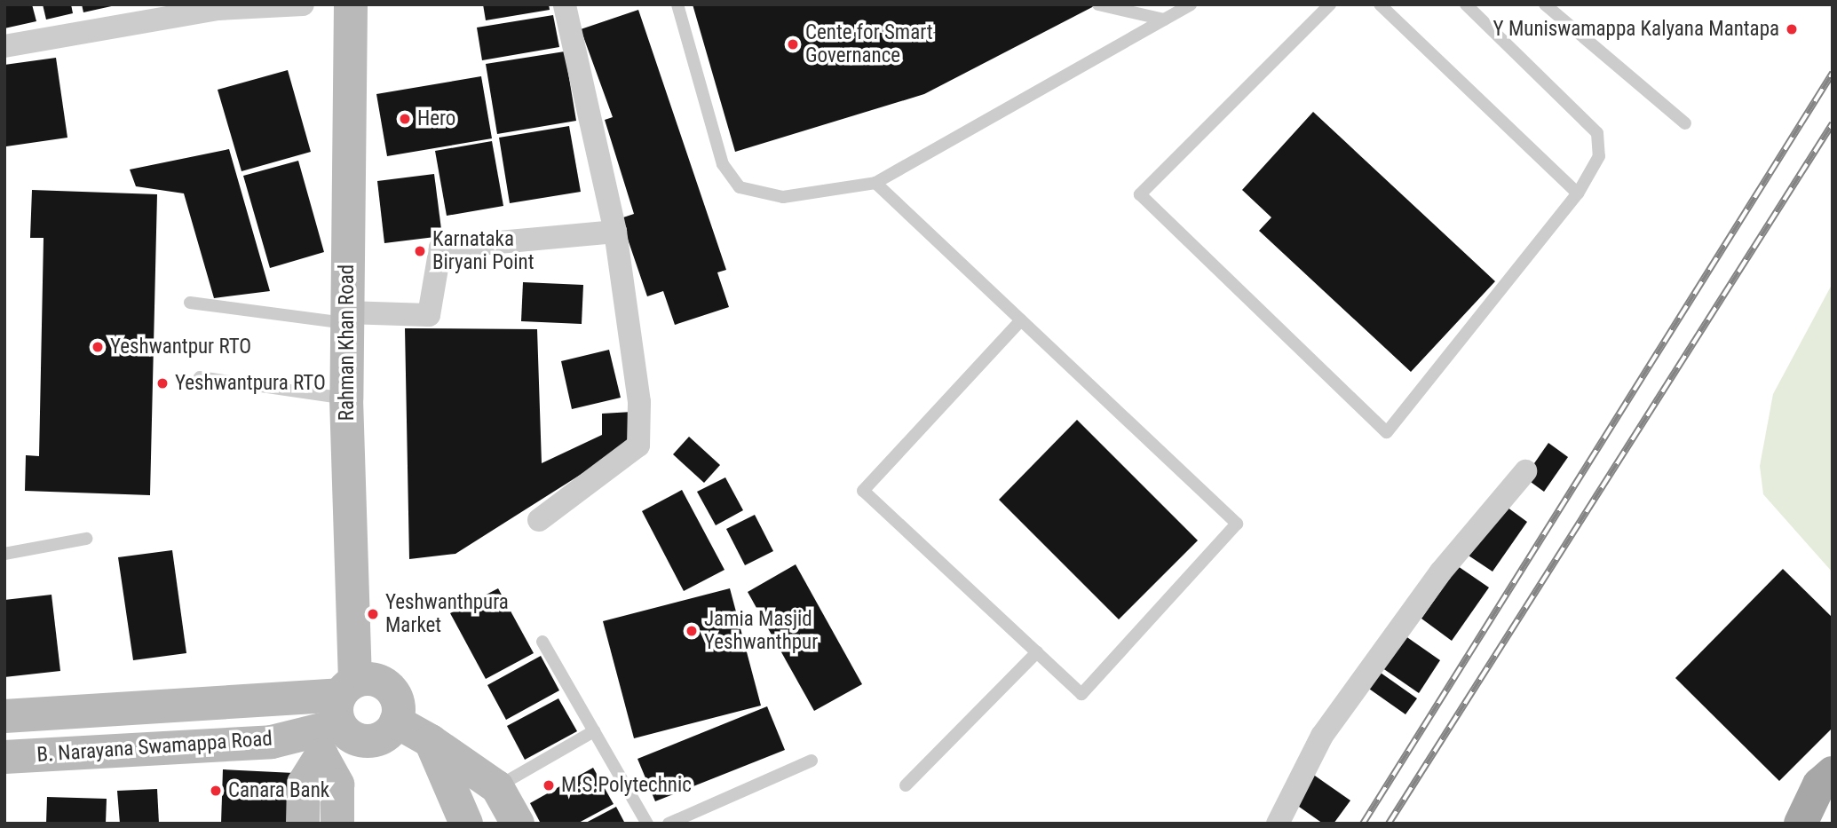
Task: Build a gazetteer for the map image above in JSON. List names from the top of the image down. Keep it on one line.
{"streets":{"street":["Rahman Khan Road","B. Narayana Swamappa Road"]},"crossings":[["Rahman Khan Road","B. Narayana Swamappa Road"]],"places":["Y Muniswamappa Kalyana Mantapa","Cente for Smart Governance","Hero","Karnataka Biryani Point","Yeshwantpur RTO","Yeshwantpura RTO","Yeshwanthpura Market","Jamia Masjid Yeshwanthpur","M.S.Polytechnic","Canara Bank"]}
